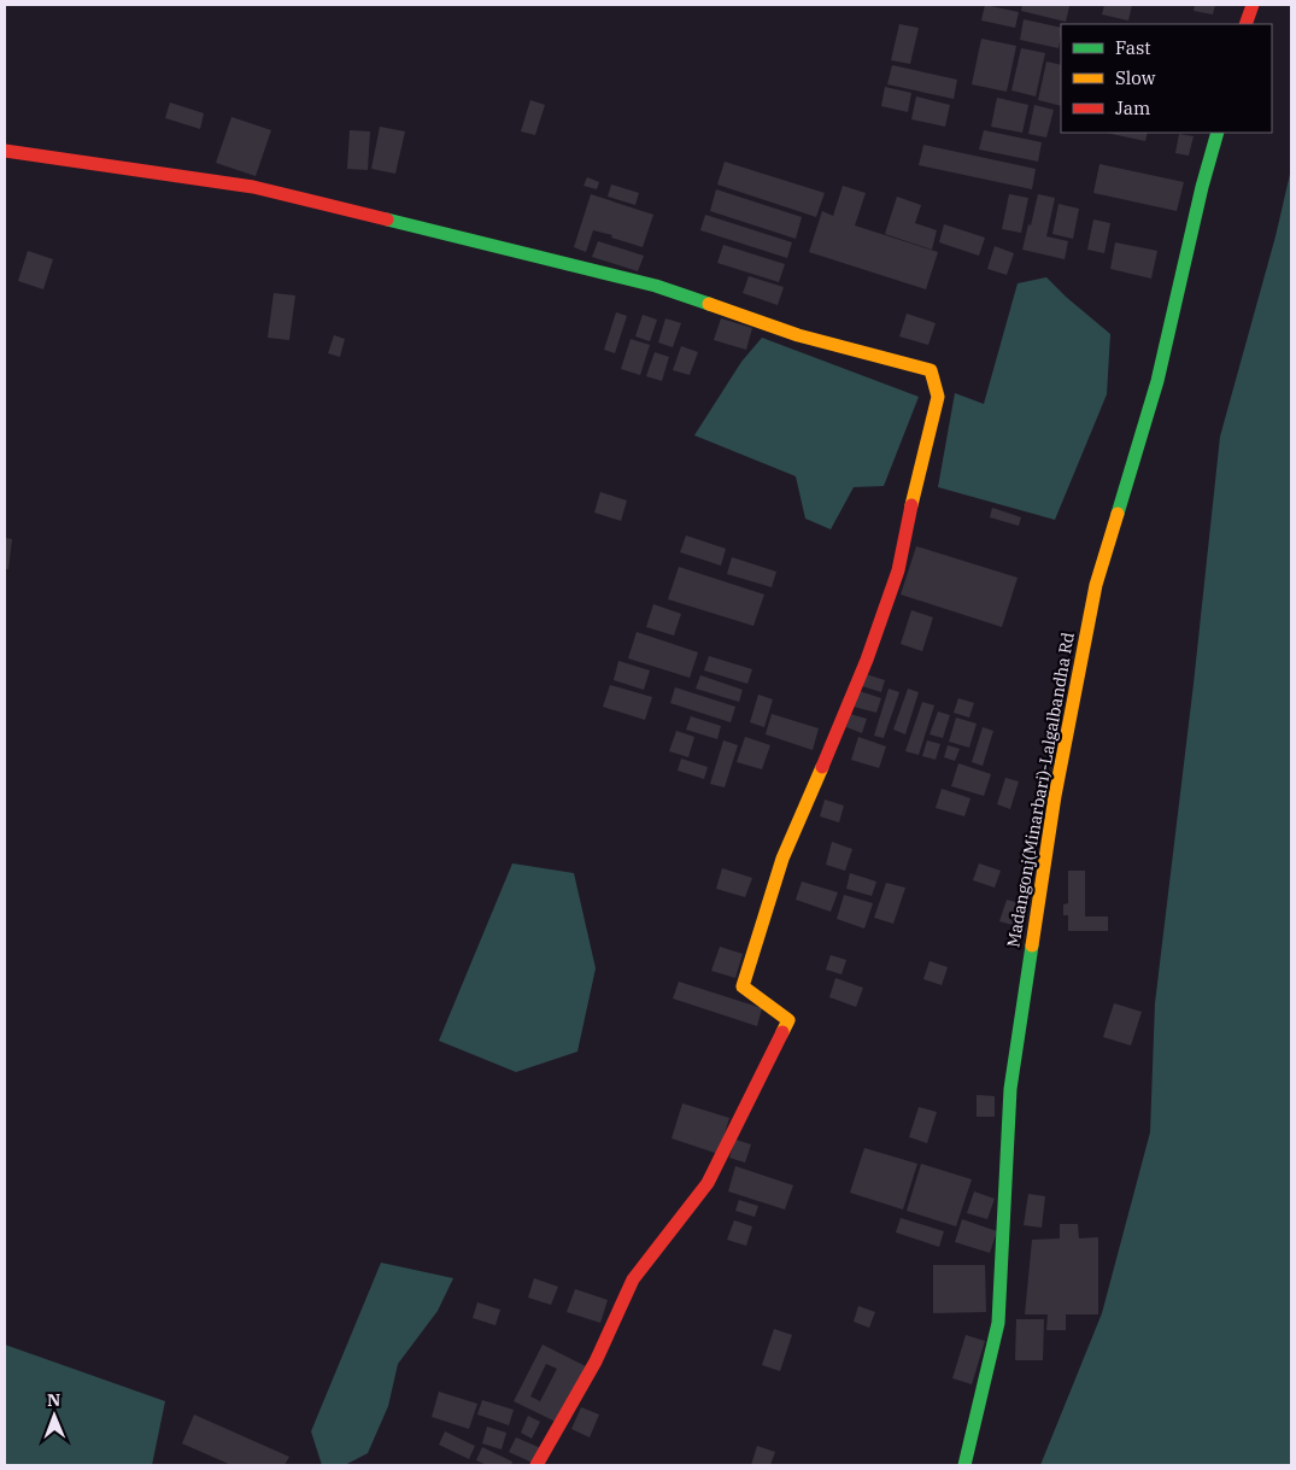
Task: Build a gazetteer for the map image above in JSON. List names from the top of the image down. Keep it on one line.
{"streets":{"street":["Madangonj(Minarbari)-Lalgalbandha Rd"]},"legend":["Fast","Slow","Jam"],"north":"top"}
